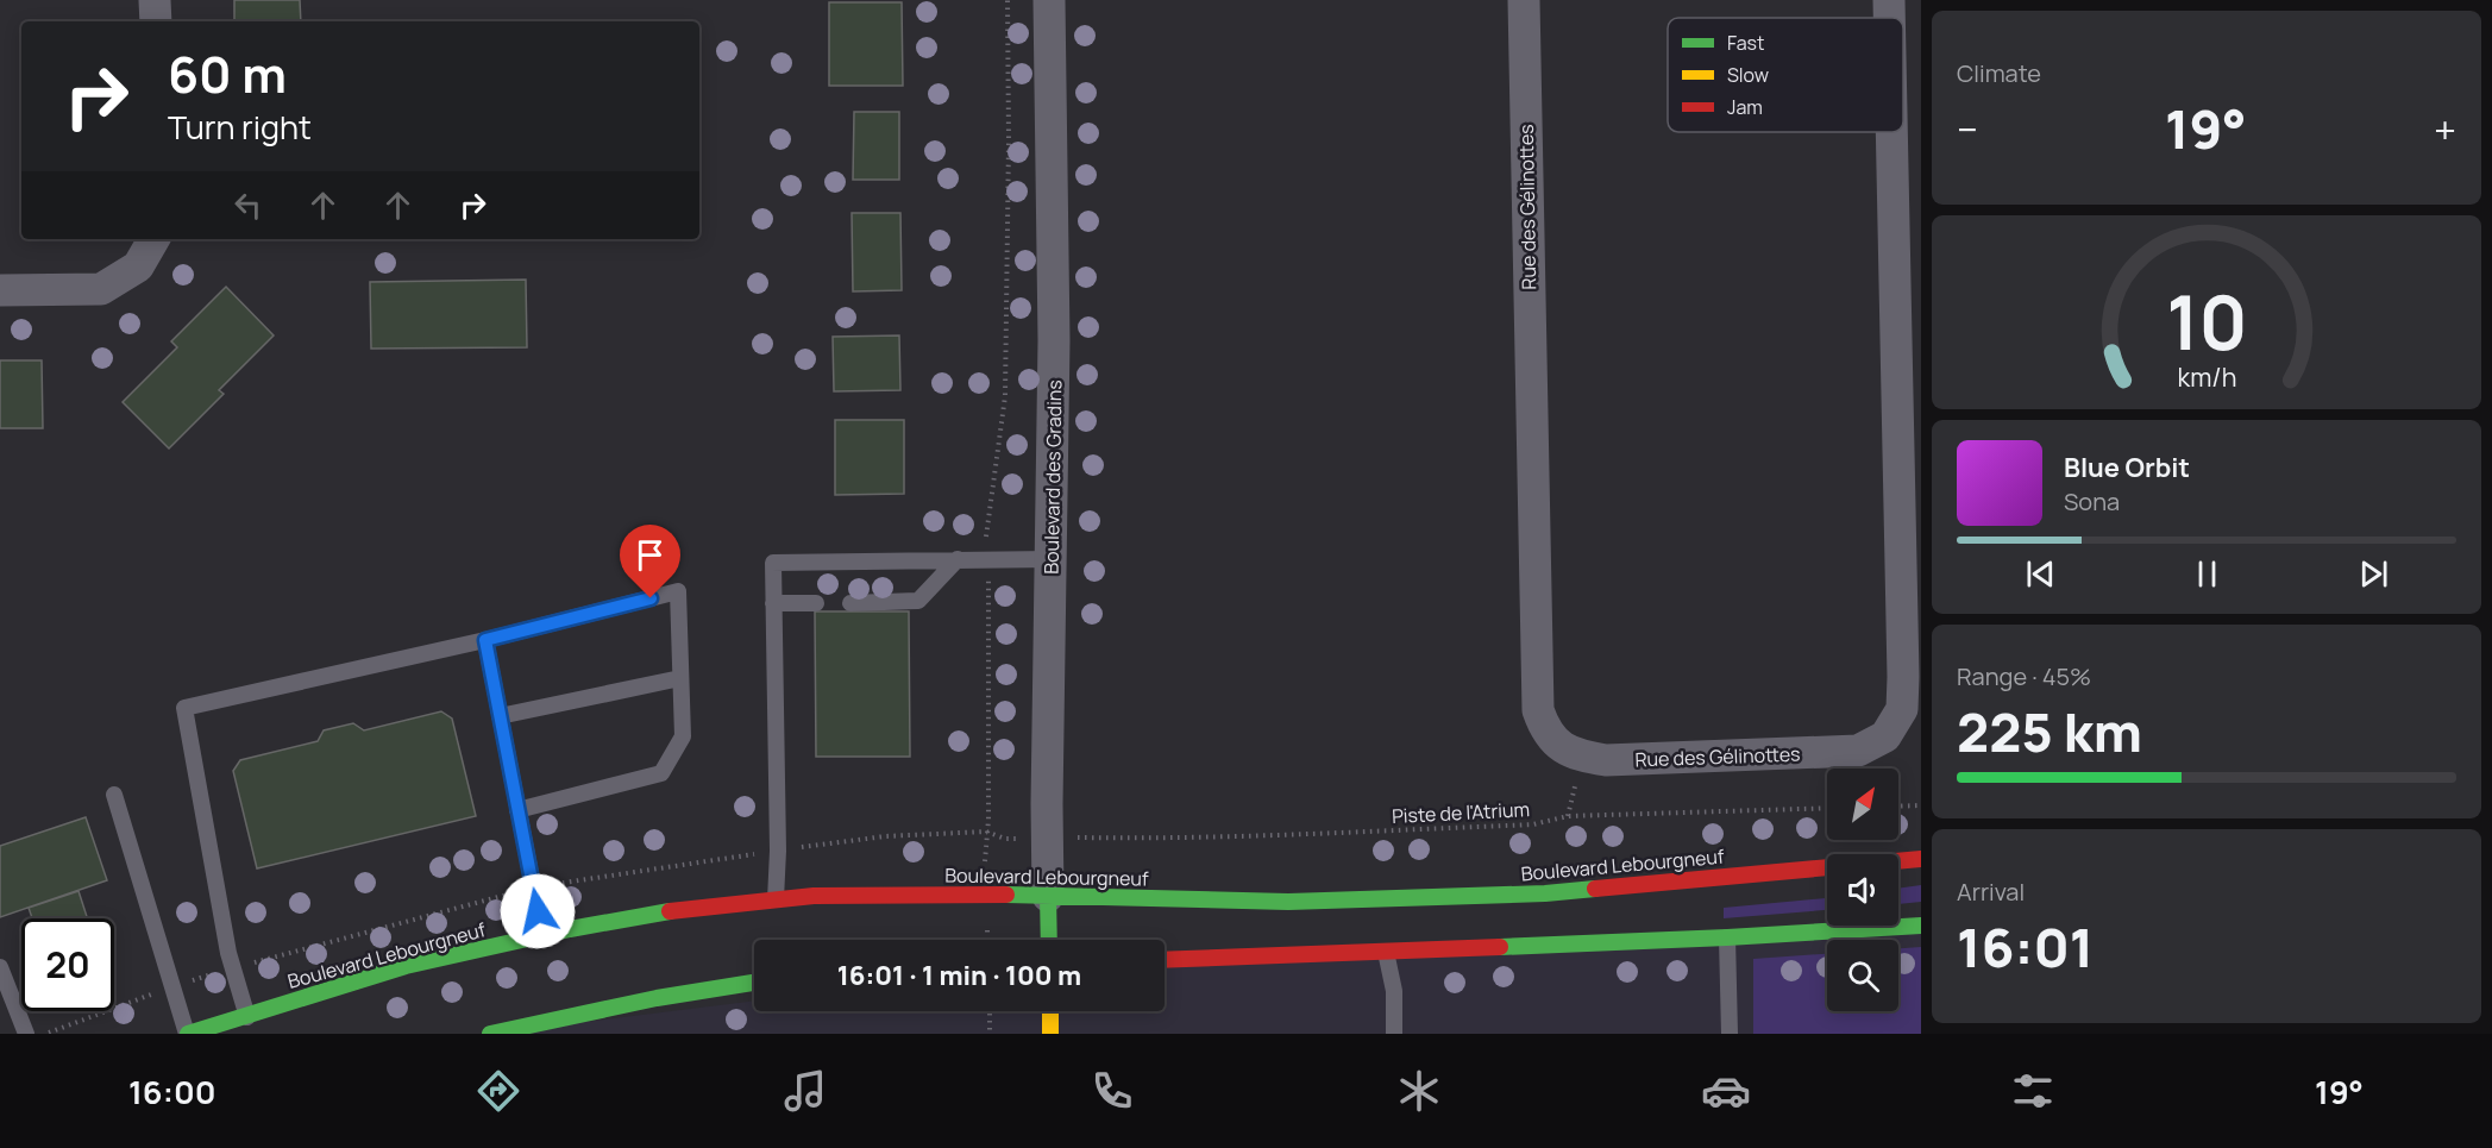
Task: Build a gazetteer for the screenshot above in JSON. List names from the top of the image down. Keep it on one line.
{"streets":{"main road":["Boulevard des Gradins","Boulevard Lebourgneuf"],"street":["Rue des Gélinottes"],"path":["Piste de l'Atrium"]},"crossings":[["Boulevard des Gradins","Boulevard Lebourgneuf"]],"legend":["Fast","Slow","Jam"],"north":"top right","page":{"tile":["Climate",["Range · 45%","225 km"],["Arrival","16:01"]],"turn":["60 m","Turn right"],"heat":["−","19°","+"],"song":["Blue Orbit","Sona"],"limit":"20","trip":"16:01 · 1 min · 100 m","tabs":["16:00","19°"],"gauge":["10","km/h"]}}
